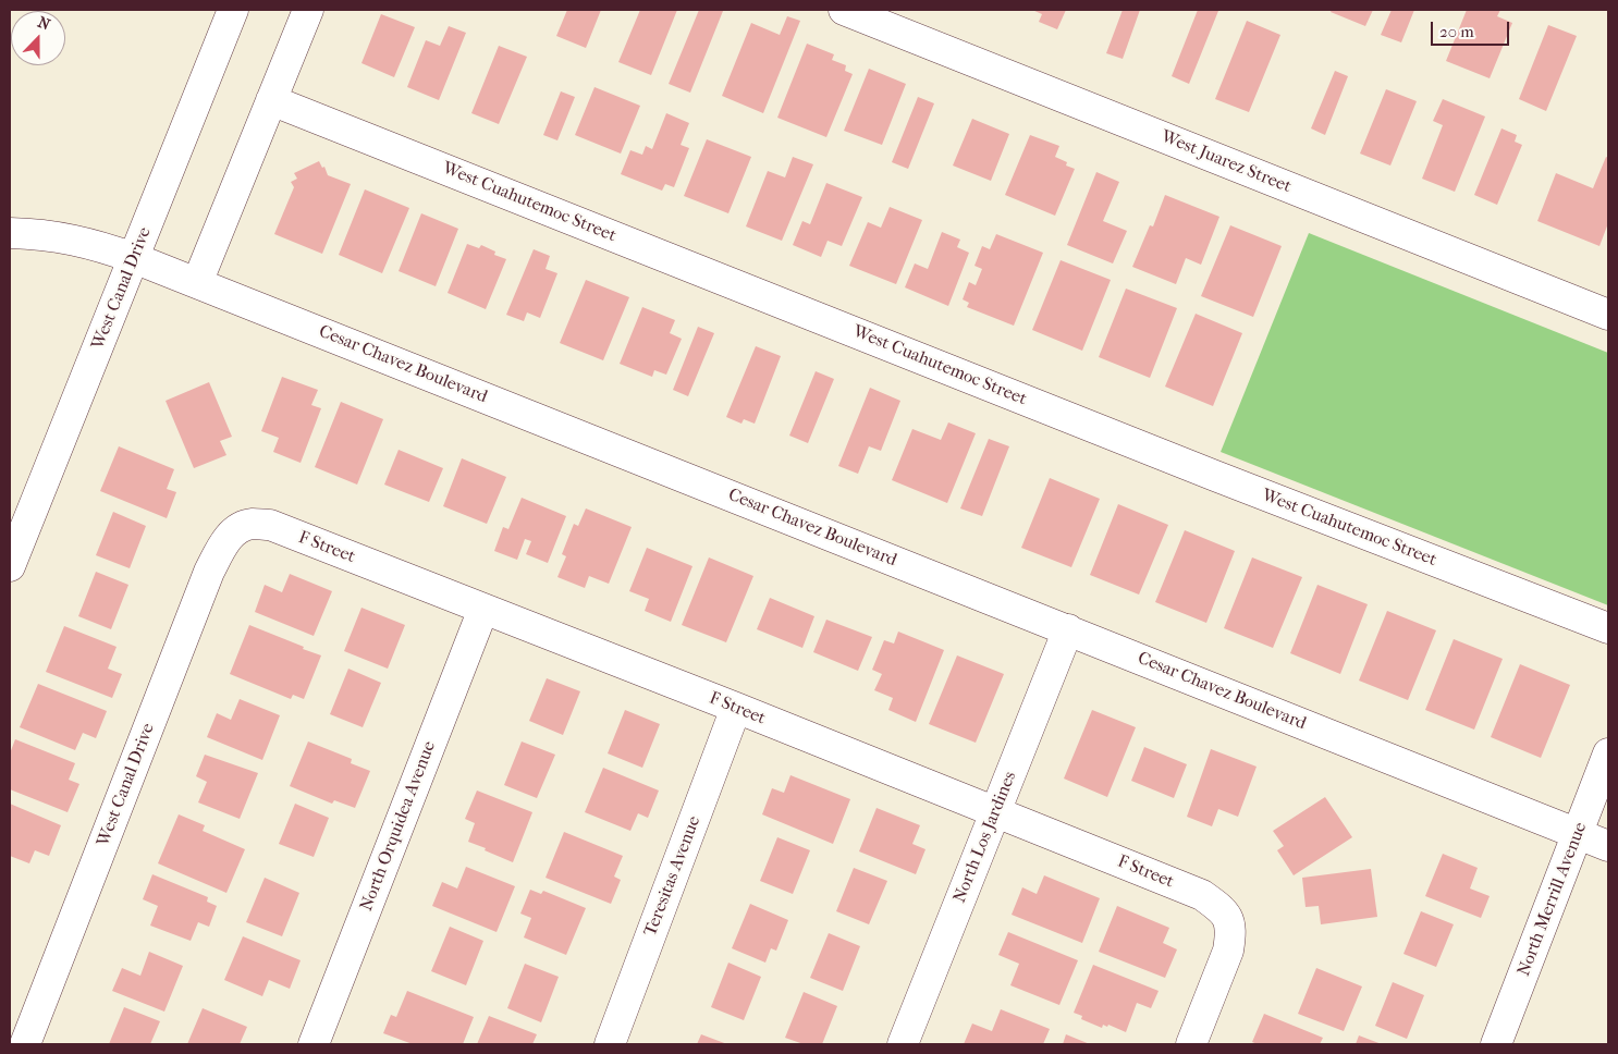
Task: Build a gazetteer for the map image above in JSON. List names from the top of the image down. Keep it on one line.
{"streets":{"street":["West Juarez Street","West Cuahutemoc Street","West Canal Drive","Cesar Chavez Boulevard","F Street","North Orquidea Avenue","North Los Jardines","Teresitas Avenue","North Merrill Avenue"]},"crossings":[["West Canal Drive","Cesar Chavez Boulevard"],["West Canal Drive","F Street"],["Cesar Chavez Boulevard","North Los Jardines"],["Cesar Chavez Boulevard","North Merrill Avenue"],["F Street","North Orquidea Avenue"],["F Street","North Los Jardines"],["F Street","Teresitas Avenue"]],"scale_bar":"20 m","north":"top"}
